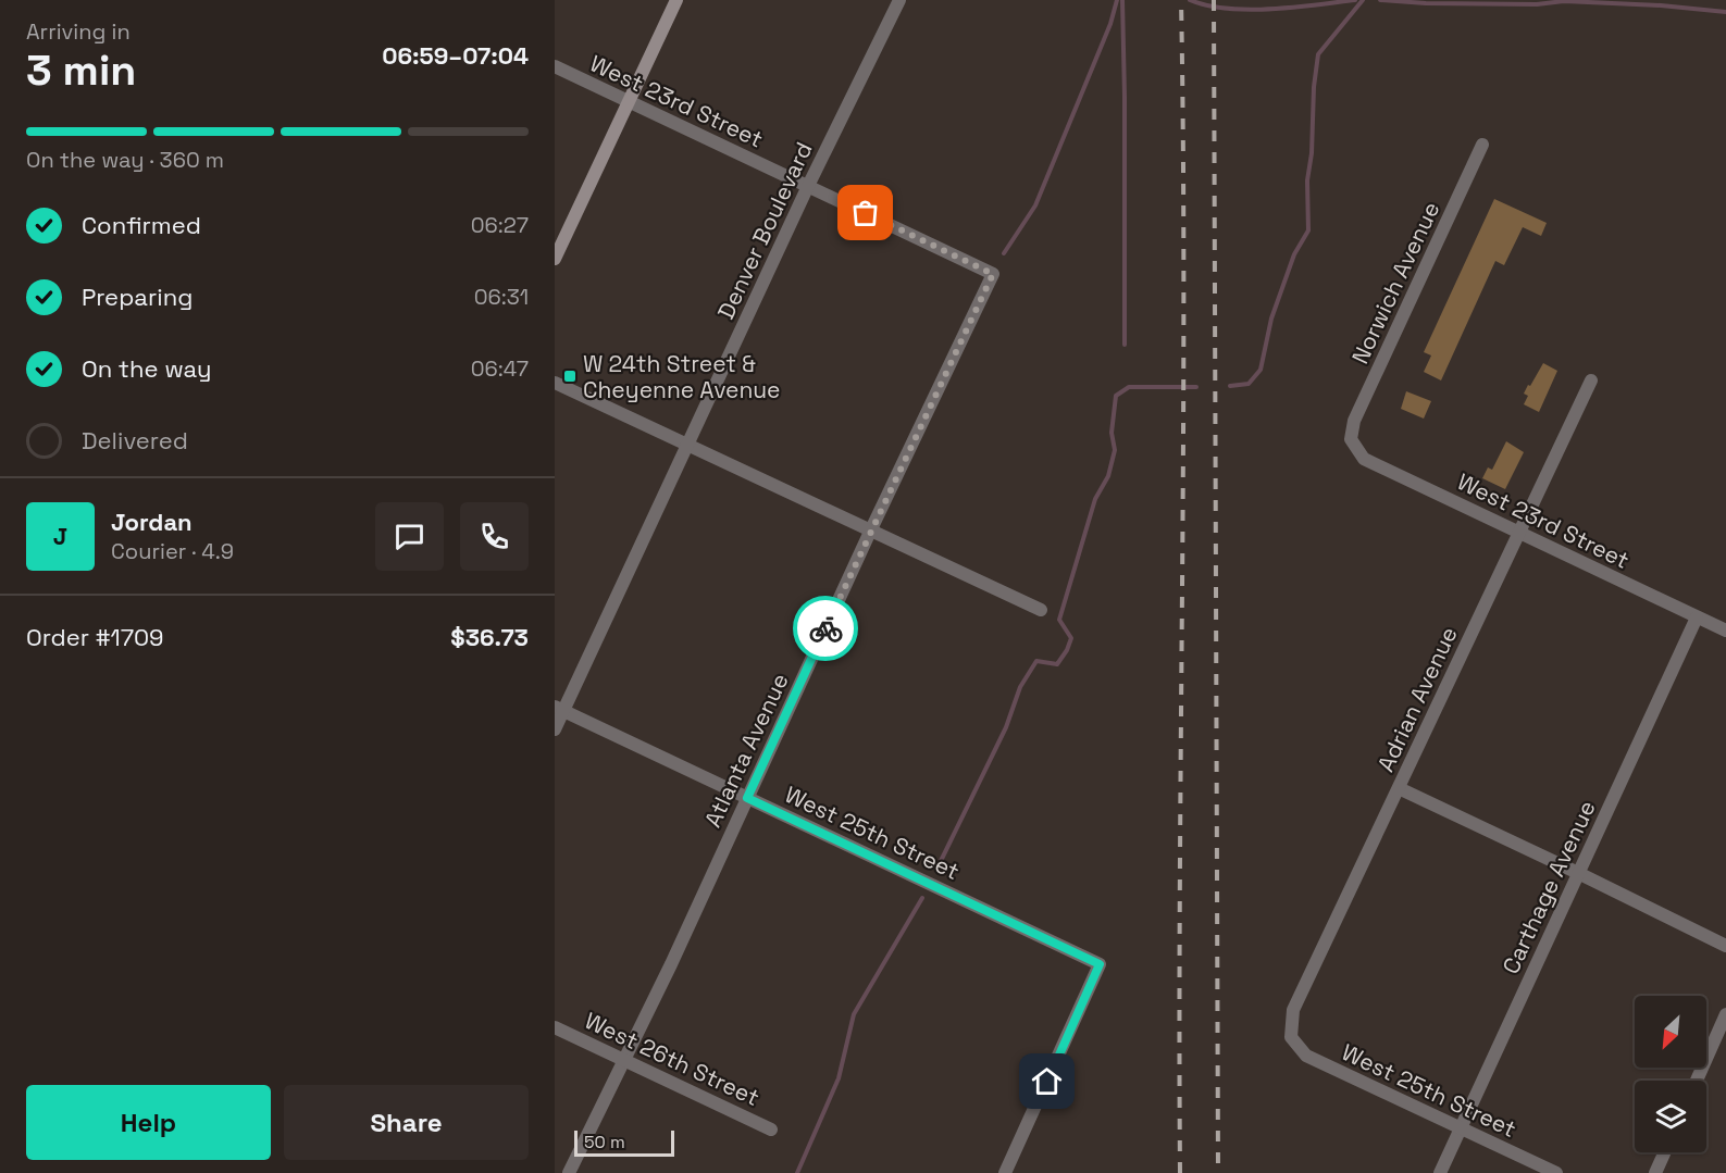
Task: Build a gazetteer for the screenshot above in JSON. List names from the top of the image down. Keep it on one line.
{"streets":{"street":["West 23rd Street","Denver Boulevard","Norwich Avenue","Adrian Avenue","Atlanta Avenue","West 25th Street","Carthage Avenue","West 26th Street"]},"crossings":[["West 23rd Street","Denver Boulevard"],["West 23rd Street","Norwich Avenue"],["West 23rd Street","Adrian Avenue"],["West 23rd Street","Atlanta Avenue"],["West 23rd Street","Carthage Avenue"],["Denver Boulevard","West 25th Street"],["Adrian Avenue","West 25th Street"],["Atlanta Avenue","West 25th Street"],["Atlanta Avenue","West 26th Street"],["West 25th Street","Carthage Avenue"]],"places":{"transit":["W 24th Street & Cheyenne Avenue"]},"scale_bar":"50 m","north":"bottom left","page":{"heading":["3 min","Arriving in","06:59–07:04"],"panel":["Jordan","Courier · 4.9","Order #1709","$36.73"],"bar":"On the way · 360 m","list":[["Confirmed","06:27"],["Preparing","06:31"],["On the way","06:47"],"Delivered"],"round":"J","buttons":["Help","Share"],"scale":"50 m"}}
